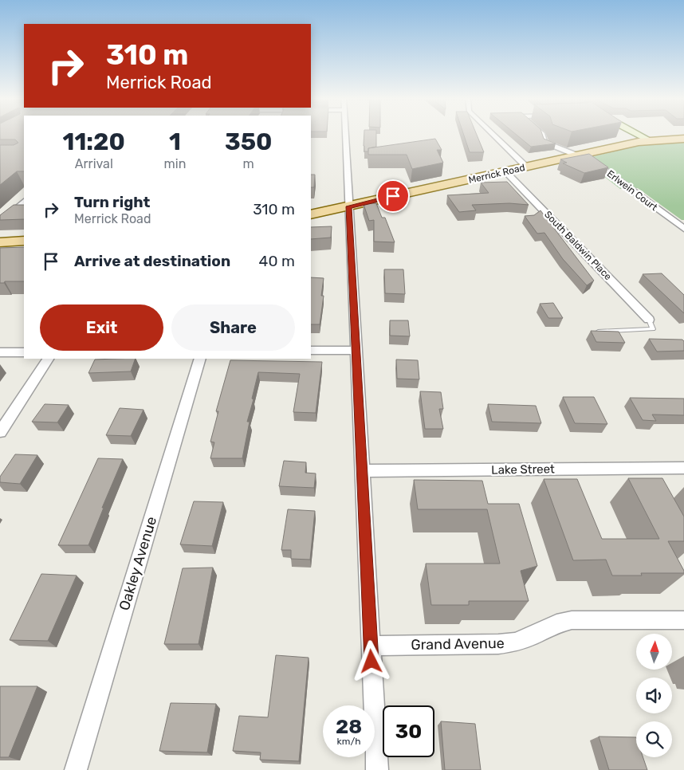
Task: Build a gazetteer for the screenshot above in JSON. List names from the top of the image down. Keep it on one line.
{"streets":{"main road":["Merrick Road"],"street":["Erlwein Court","South Baldwin Place","Lake Street","Oakley Avenue","Grand Avenue"]},"crossings":[["Merrick Road","Erlwein Court"],["Merrick Road","South Baldwin Place"]],"north":"top","page":{"turn":["310 m","Merrick Road"],"eta":["11:20","Arrival","1","min","350","m"],"list":[{"name":"Turn right","note":"Merrick Road","value":"310 m"},{"name":"Arrive at destination","value":"40 m"}],"buttons":["Exit","Share"],"speed":"28 km/h","limit":"30"}}
